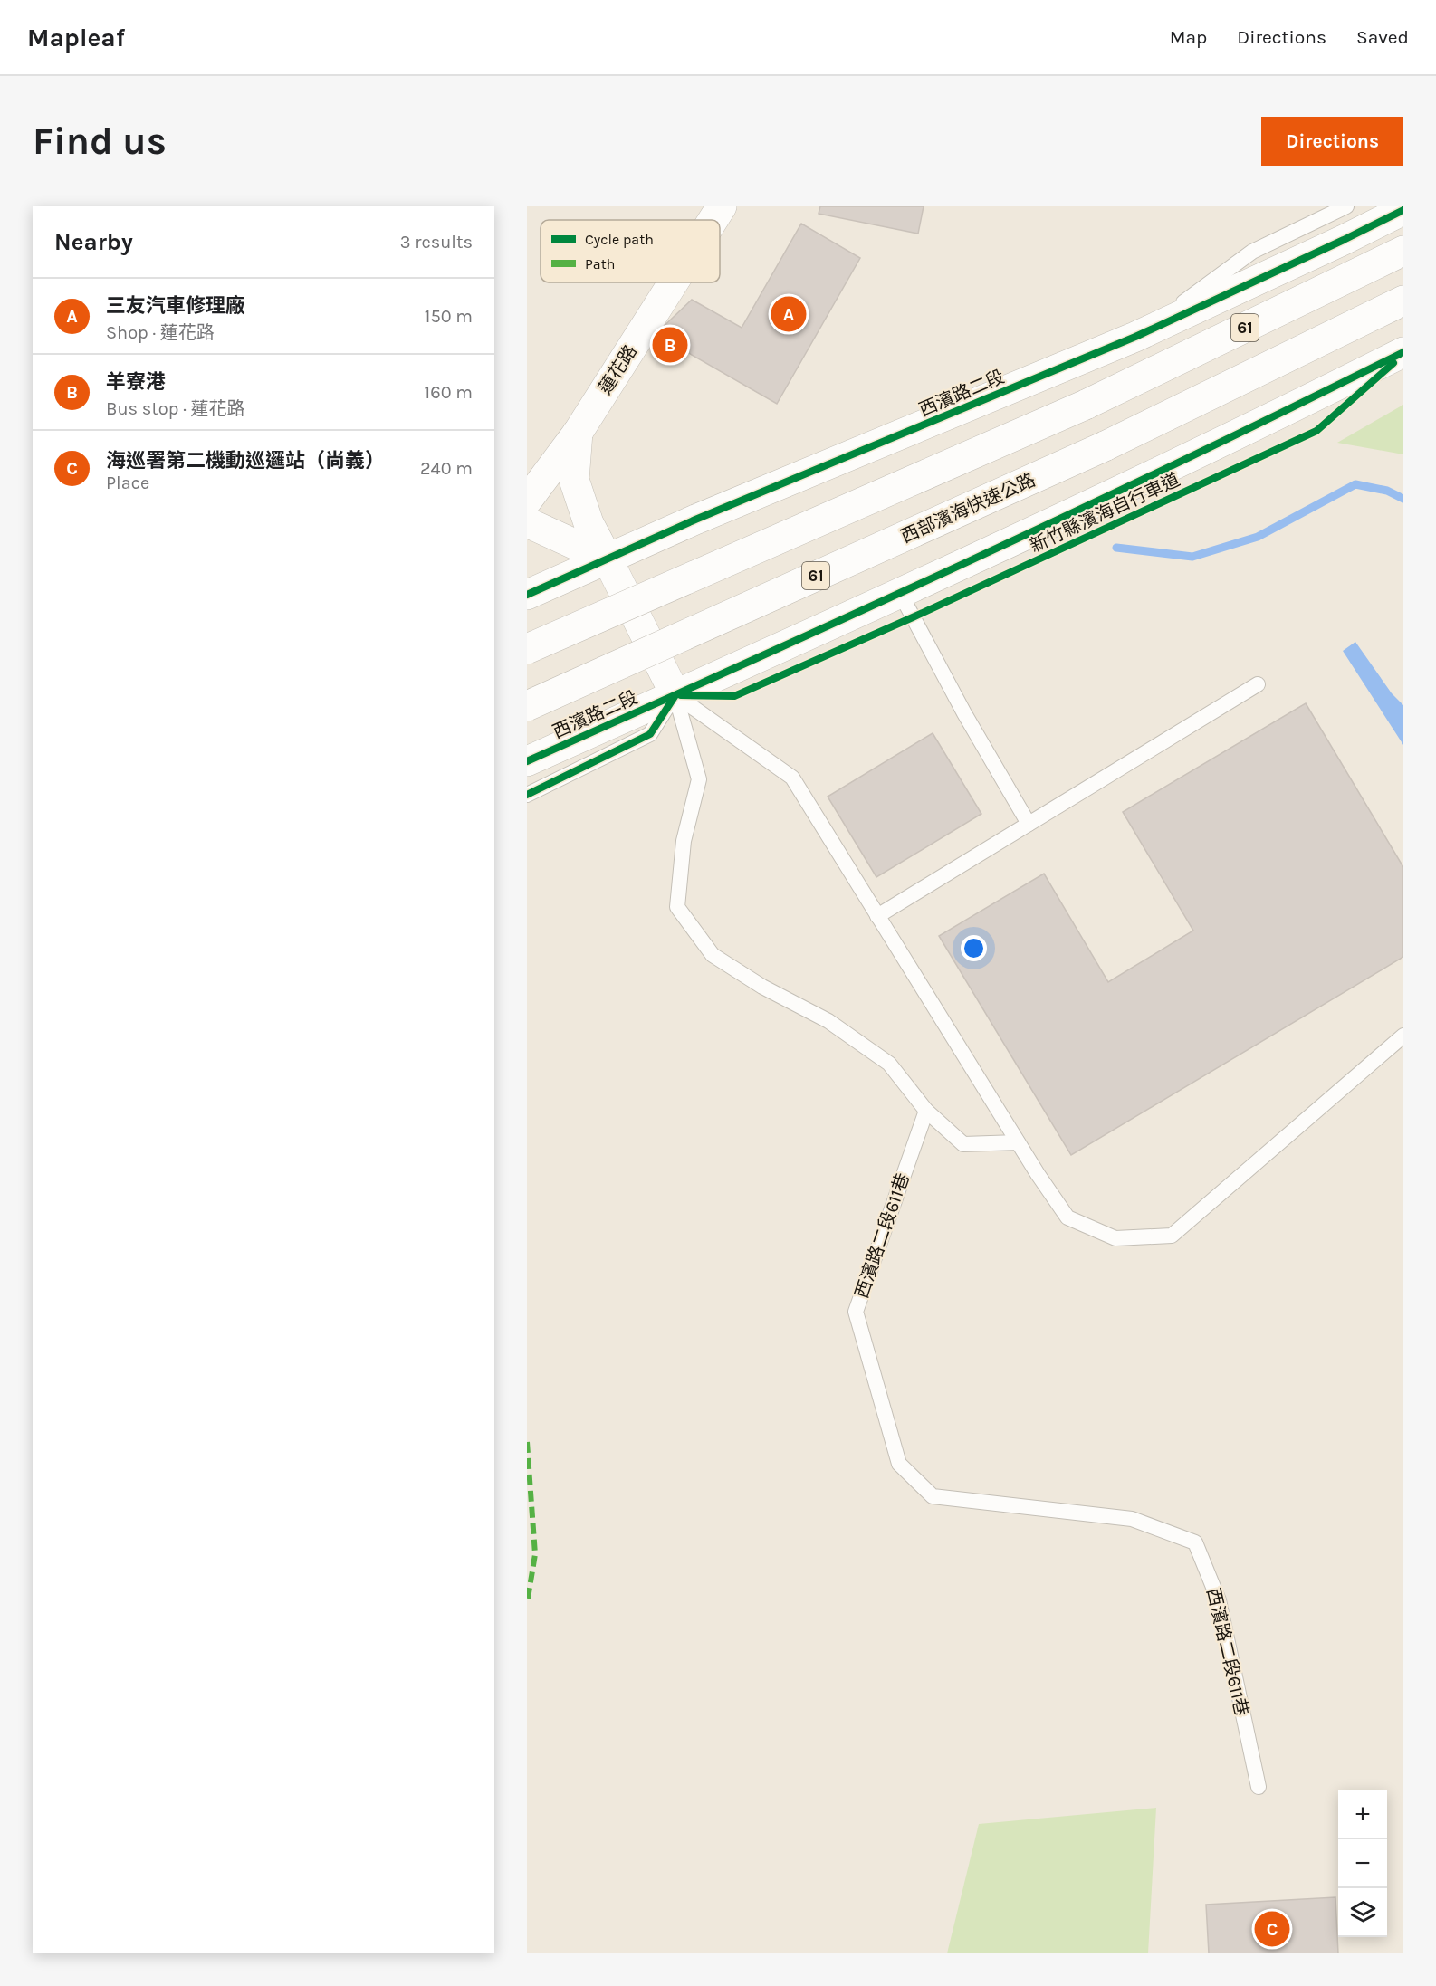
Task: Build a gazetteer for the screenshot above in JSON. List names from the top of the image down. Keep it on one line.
{"streets":{"main road":["61","蓮花路","西濱路二段","西部濱海快速公路"],"lane":["西濱路二段611巷"],"cycle path":["新竹縣濱海自行車道"]},"legend":["Cycle path","Path"],"page":{"header":"Mapleaf","nav":["Map","Directions","Saved"],"buttons":"Directions","title":"Find us","heading":["Nearby","3 results"],"list":[{"mark":"A","name":"三友汽車修理廠","note":"Shop · 蓮花路","value":"150 m"},{"mark":"B","name":"羊寮港","note":"Bus stop · 蓮花路","value":"160 m"},{"mark":"C","name":"海巡署第二機動巡邏站（尚義）","note":"Place","value":"240 m"}],"pins":["A","B","C"],"map_buttons":["+","−"]}}
